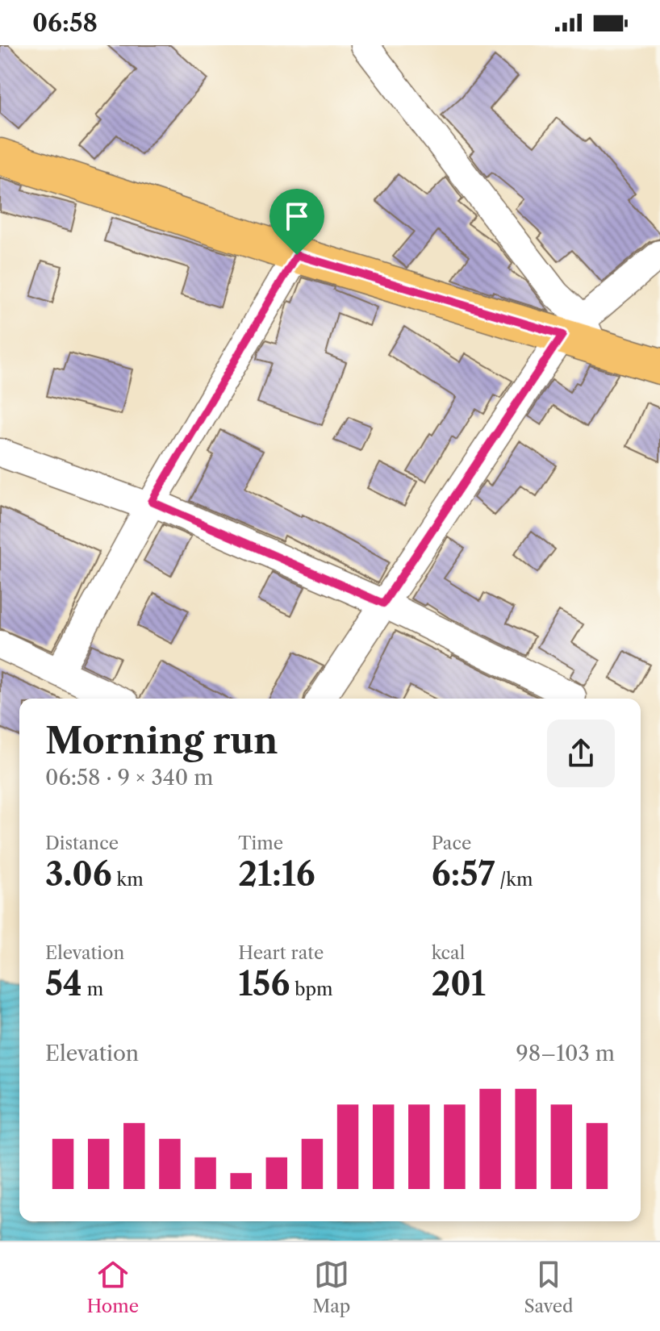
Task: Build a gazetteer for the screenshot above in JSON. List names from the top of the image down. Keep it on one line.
{"page":{"status":"06:58","heading":["Morning run","06:58 · 9 × 340 m"],"stats":[["Distance","3.06 km"],["Time","21:16"],["Pace","6:57 /km"],["Elevation","54 m"],["Heart rate","156 bpm"],["kcal","201"]],"chart":["Elevation","98–103 m"],"tabs":["Home","Map","Saved"]}}
